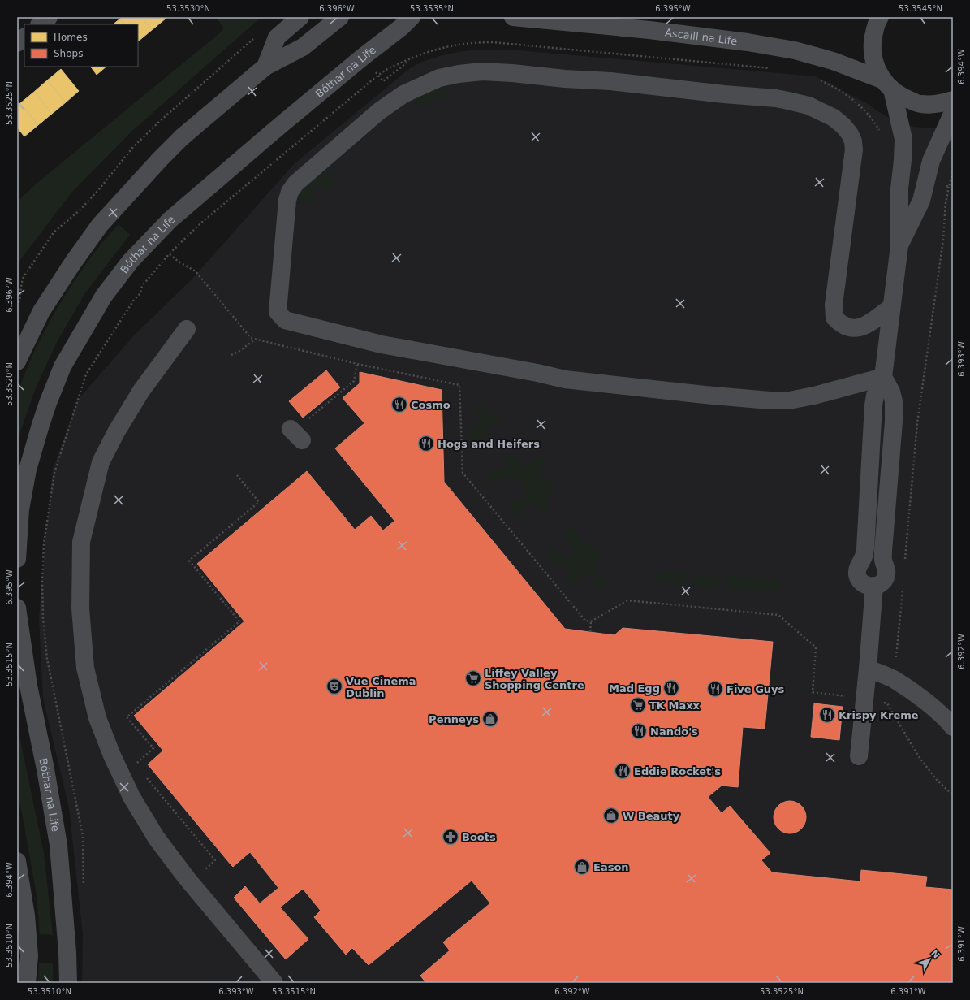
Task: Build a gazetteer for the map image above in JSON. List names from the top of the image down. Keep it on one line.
{"streets":{"street":["Ascaill na Life","Bóthar na Life"]},"places":{"restaurant":["Cosmo","Hogs and Heifers","Mad Egg","Five Guys","Krispy Kreme","Nando's","Eddie Rocket's"],"supermarket":["Liffey Valley Shopping Centre","TK Maxx"],"theatre":["Vue Cinema Dublin"],"shop":["Penneys","W Beauty","Eason"],"pharmacy":["Boots"]},"legend":["Homes","Shops"],"north":"top right","coordinates":["53.3530°N","6.396°W","53.3535°N","6.395°W","53.3545°N","6.394°W","53.3525°N","6.393°W","53.3520°N","6.392°W","53.3515°N","6.391°W","53.3510°N"]}
